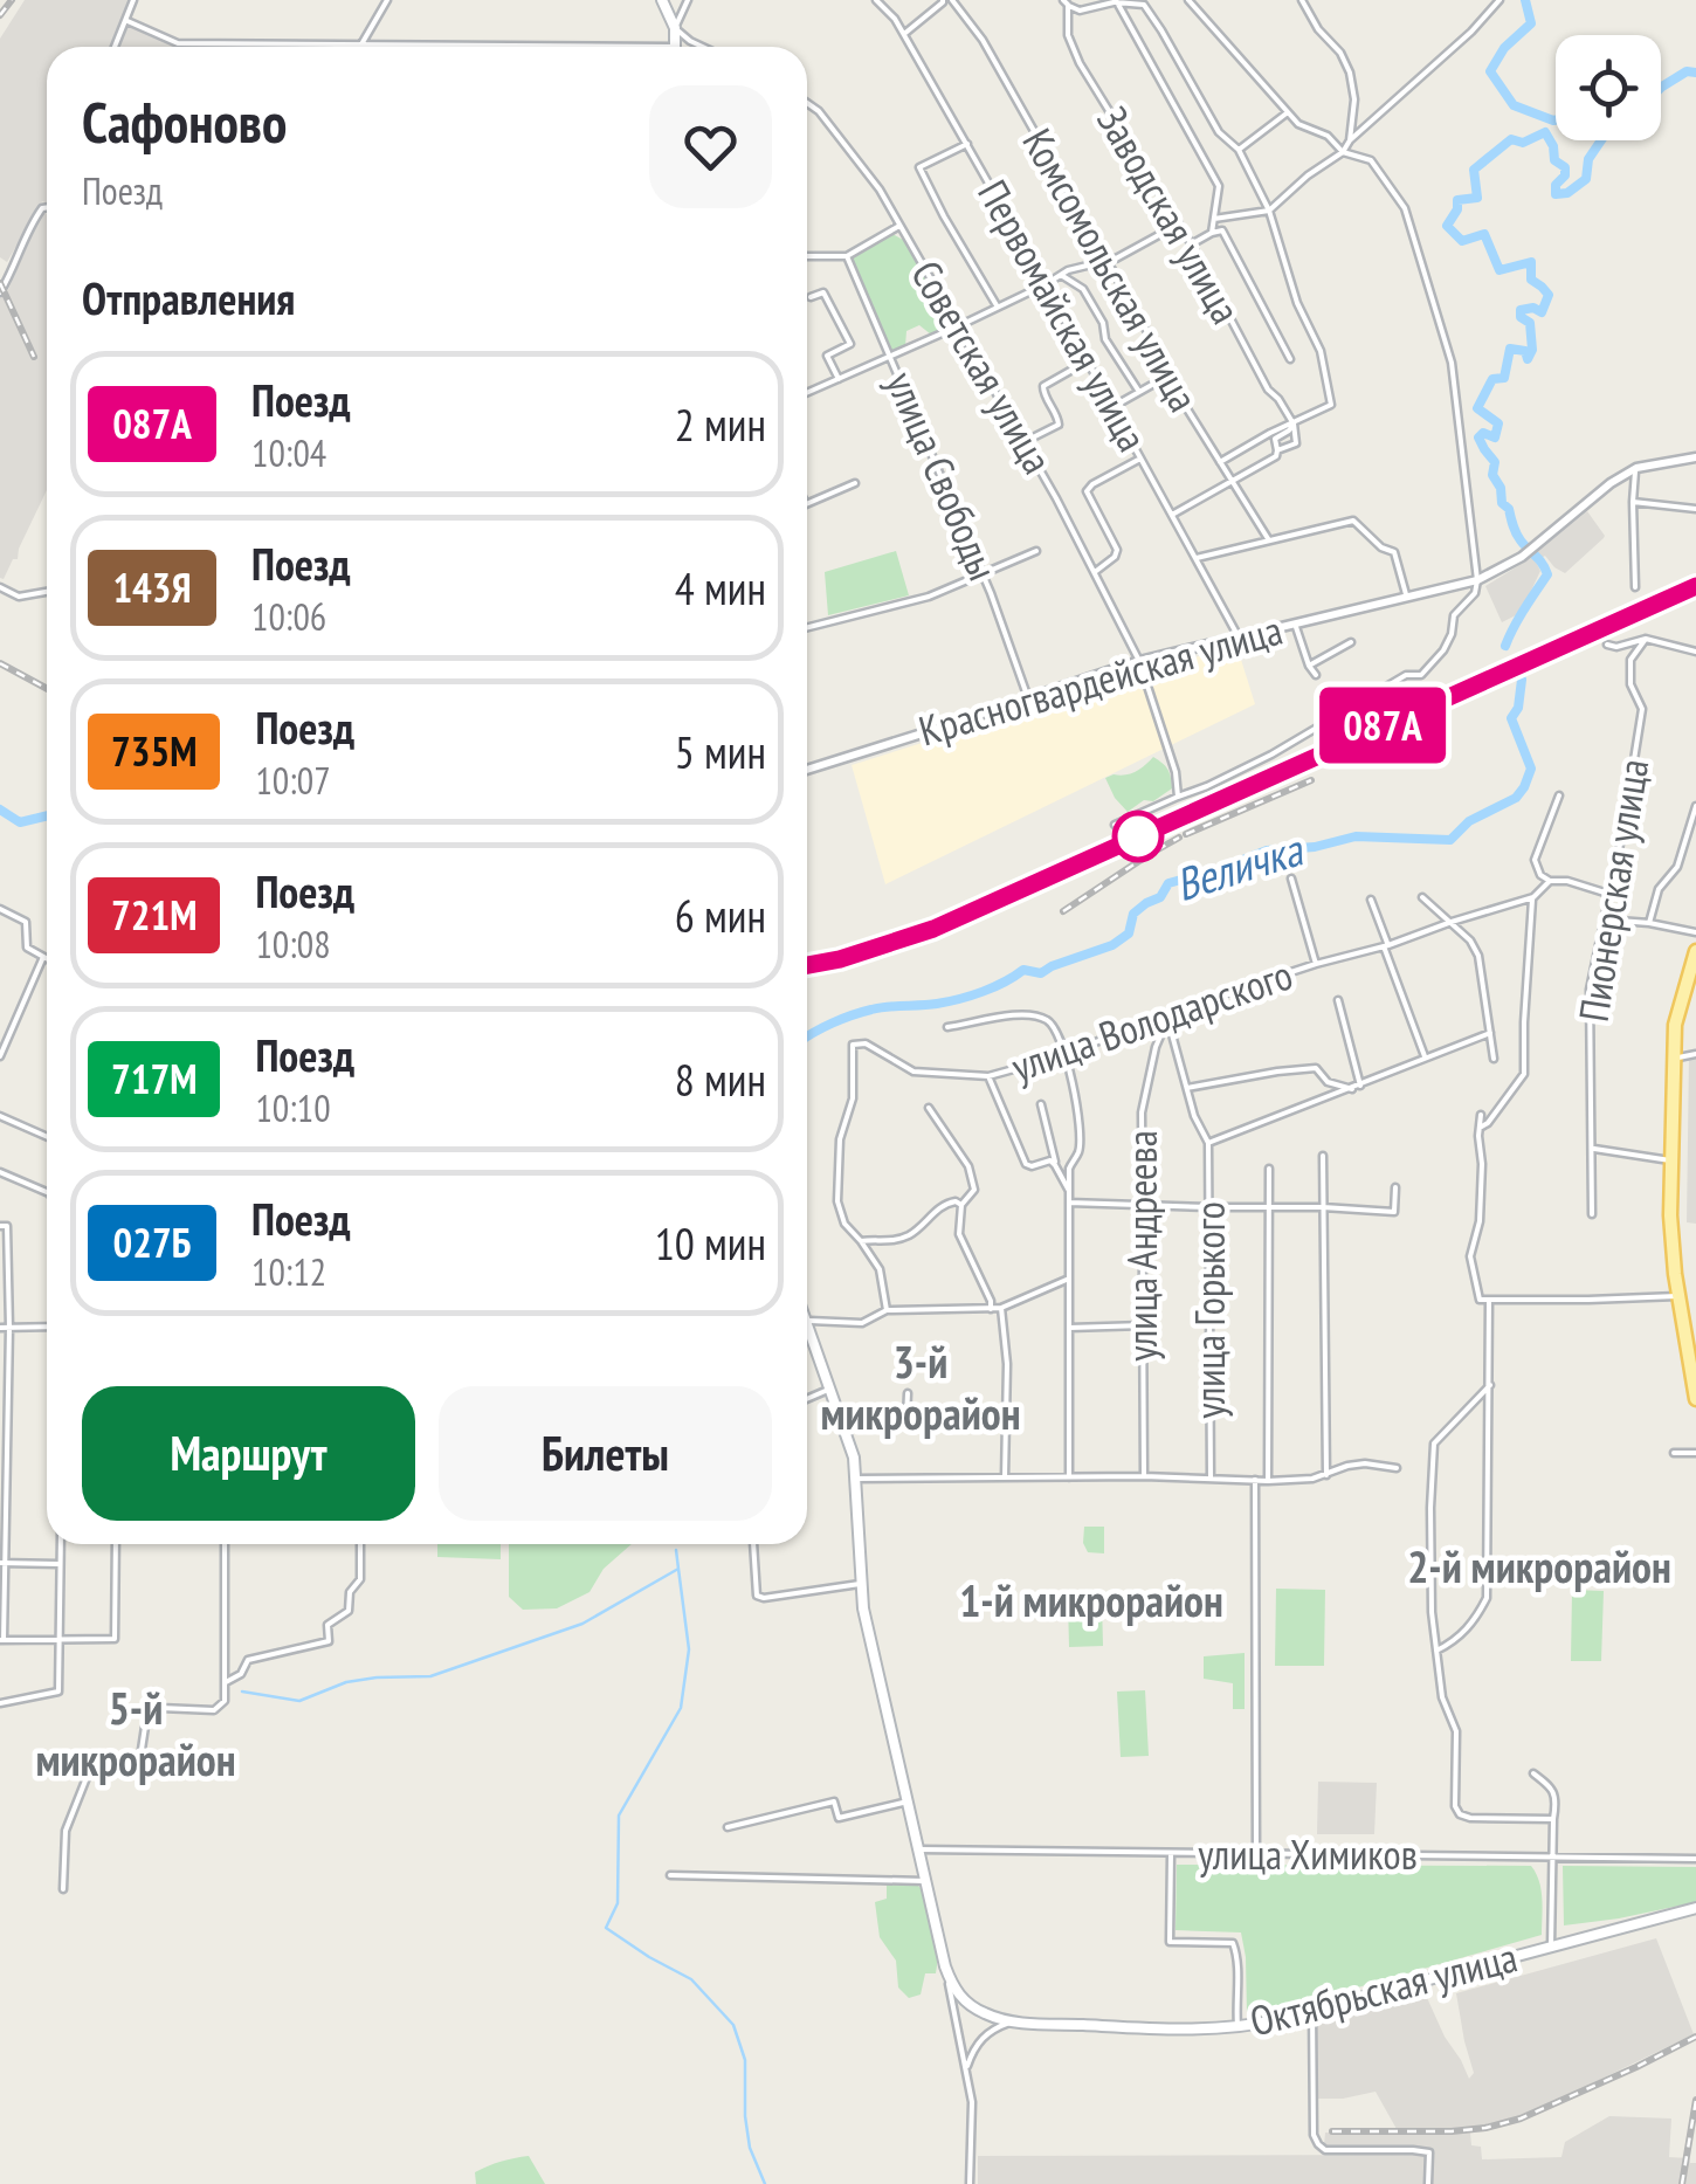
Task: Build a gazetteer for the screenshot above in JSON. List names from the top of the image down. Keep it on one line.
{"streets":{"main road":["Октябрьская улица"],"street":["Заводская улица","Комсомольская улица","Первомайская улица","Советская улица","улица Свободы","Красногвардейская улица","Пионерская улица","улица Володарского","улица Андреева","улица Горького","улица Химиков"]},"crossings":[["Первомайская улица","Красногвардейская улица"],["Советская улица","Красногвардейская улица"],["улица Свободы","Красногвардейская улица"],["улица Володарского","улица Андреева"]],"districts":["3-й микрорайон","2-й микрорайон","1-й микрорайон","5-й микрорайон"],"water":["Величка"],"page":{"on_map":"087А","heading":[["Сафоново","Поезд"],"Отправления"],"list":[{"mark":"087А","name":"Поезд","note":"10:04","value":"2 мин"},{"mark":"143Я","name":"Поезд","note":"10:06","value":"4 мин"},{"mark":"735М","name":"Поезд","note":"10:07","value":"5 мин"},{"mark":"721М","name":"Поезд","note":"10:08","value":"6 мин"},{"mark":"717М","name":"Поезд","note":"10:10","value":"8 мин"},{"mark":"027Б","name":"Поезд","note":"10:12","value":"10 мин"}],"buttons":["Маршрут","Билеты"]}}
